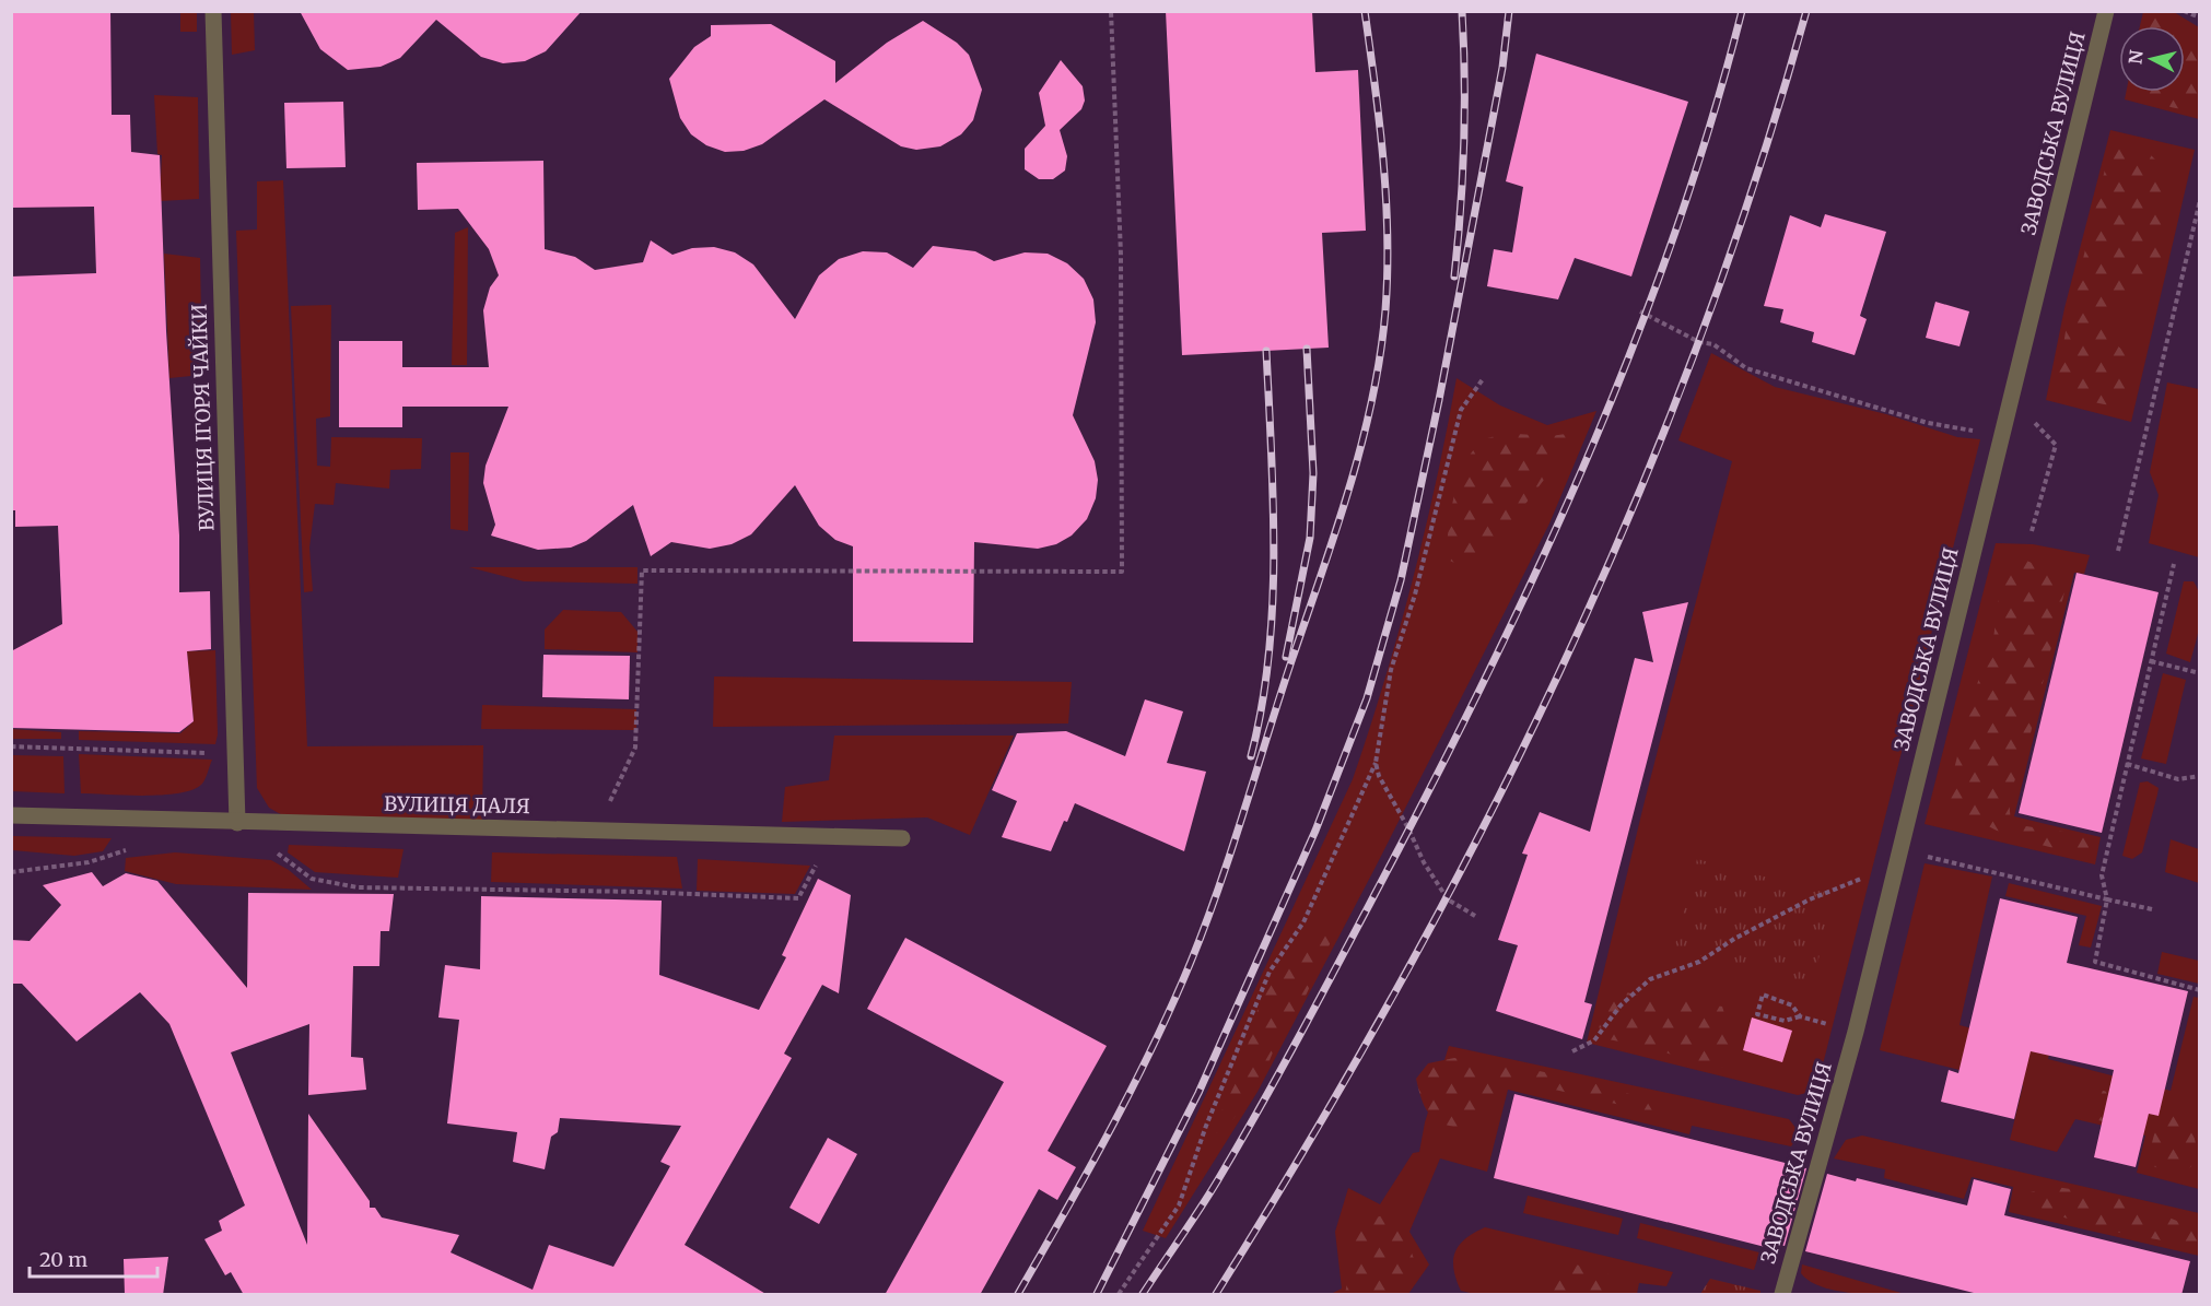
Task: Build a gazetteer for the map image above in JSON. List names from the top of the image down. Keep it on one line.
{"streets":{"street":["ЗАВОДСЬКА ВУЛИЦЯ","ВУЛИЦЯ ІГОРЯ ЧАЙКИ","ВУЛИЦЯ ДАЛЯ"]},"crossings":[["ВУЛИЦЯ ІГОРЯ ЧАЙКИ","ВУЛИЦЯ ДАЛЯ"]],"scale_bar":"20 m","north":"left"}
